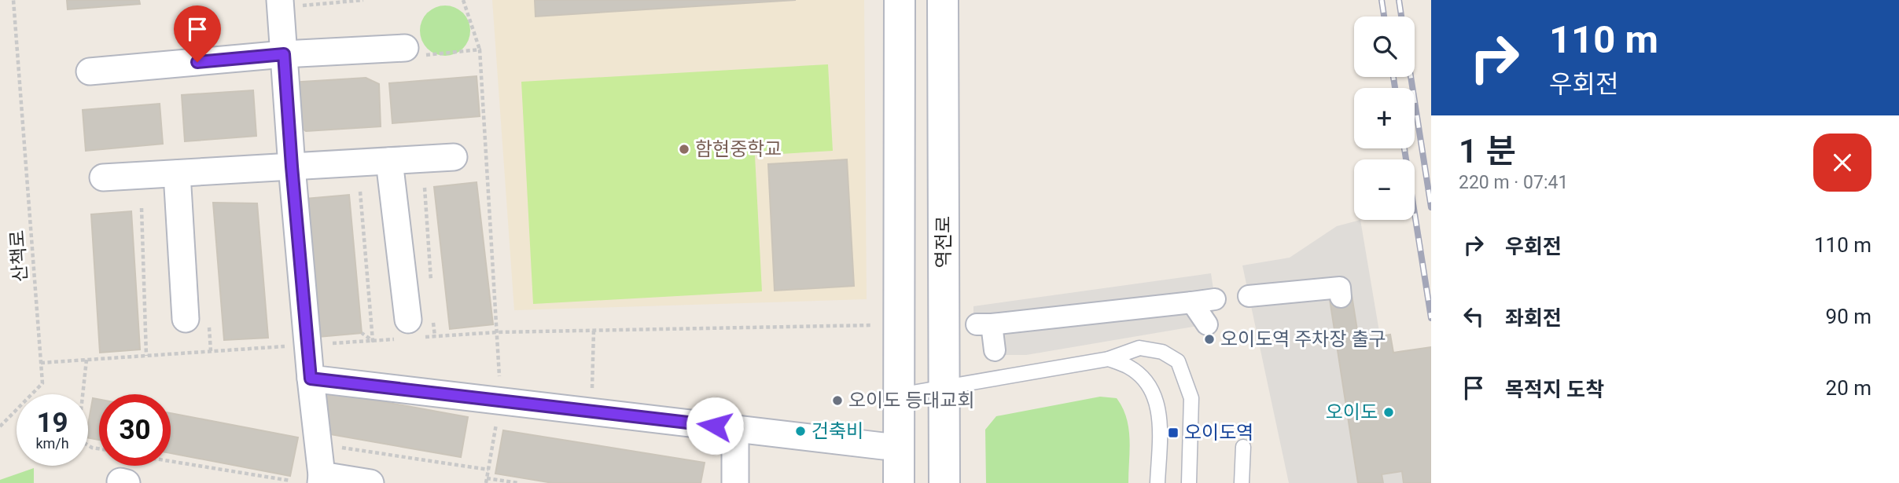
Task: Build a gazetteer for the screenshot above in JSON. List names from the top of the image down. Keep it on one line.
{"streets":{"main road":["역전로"],"path":["산책로"]},"places":{"other":["함현중학교","오이도역 주차장 출구","오이도 등대교회","오이도","건축비"],"transit":["오이도역"]},"page":{"turn":["110 m","우회전"],"map_buttons":["+","−"],"heading":["1 분","220 m · 07:41"],"list":[{"name":"우회전","value":"110 m"},{"name":"좌회전","value":"90 m"},{"name":"목적지 도착","value":"20 m"}],"speed":"19 km/h","limit":"30"}}
